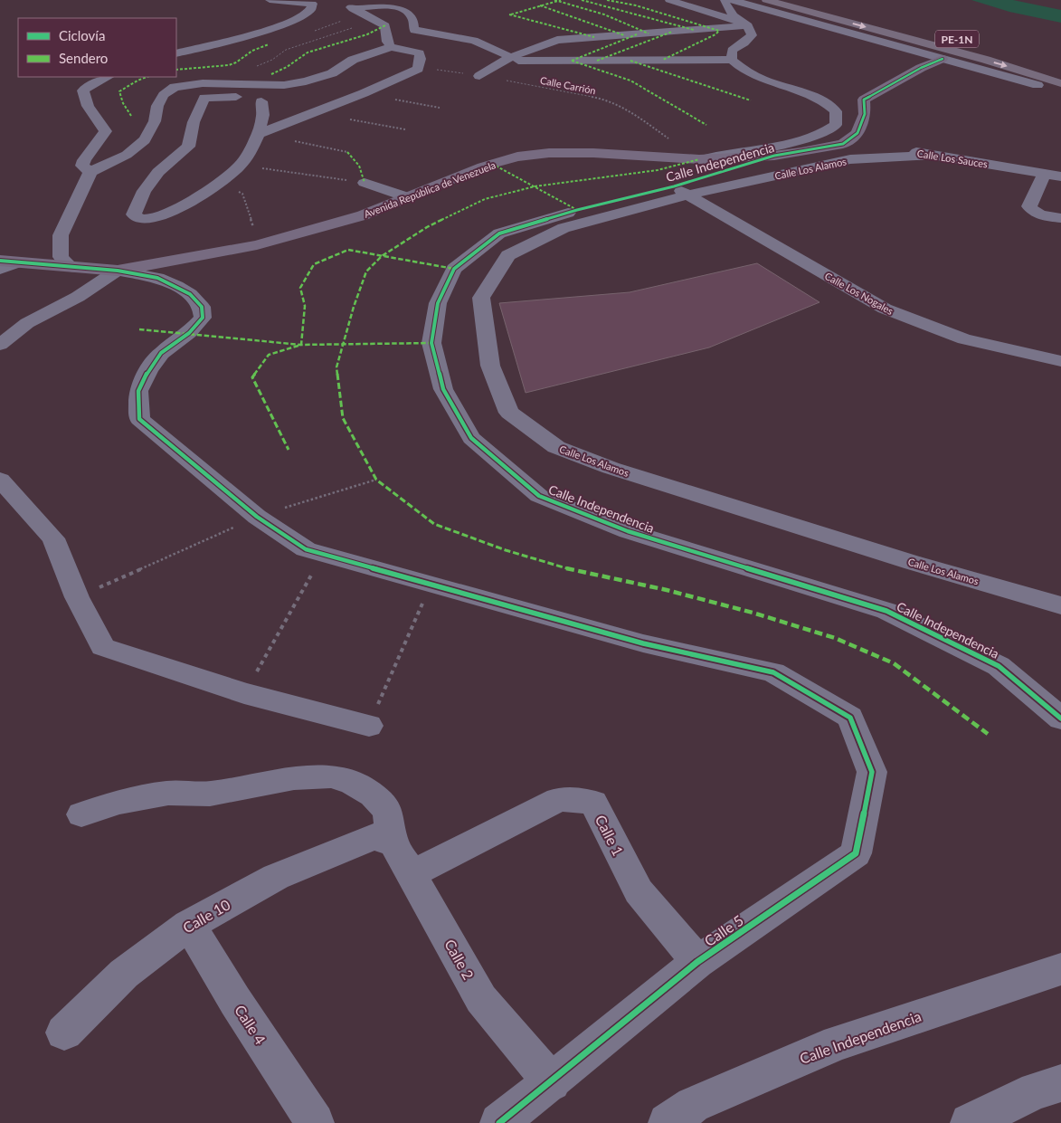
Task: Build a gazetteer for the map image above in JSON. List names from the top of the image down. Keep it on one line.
{"streets":{"highway":["PE-1N"],"street":["Calle Los Sauces","Calle Independencia","Calle Los Alamos","Avenida República de Venezuela","Calle Los Nogales","Calle 1","Calle 10","Calle 5","Calle 2","Calle 4"],"path":["Calle Carrión"]},"crossings":[["Calle Carrión","Avenida República de Venezuela"],["Calle Los Sauces","Calle Independencia"],["Calle Los Sauces","Calle Los Alamos"],["Calle Independencia","Calle Los Alamos"],["Calle Independencia","Avenida República de Venezuela"],["Calle Independencia","Calle Los Nogales"],["Calle Los Alamos","Calle Los Nogales"],["Calle 1","Calle 5"],["Calle 1","Calle 2"],["Calle 10","Calle 2"],["Calle 10","Calle 4"],["Calle 5","Calle 2"]],"legend":["Ciclovía","Sendero"]}
